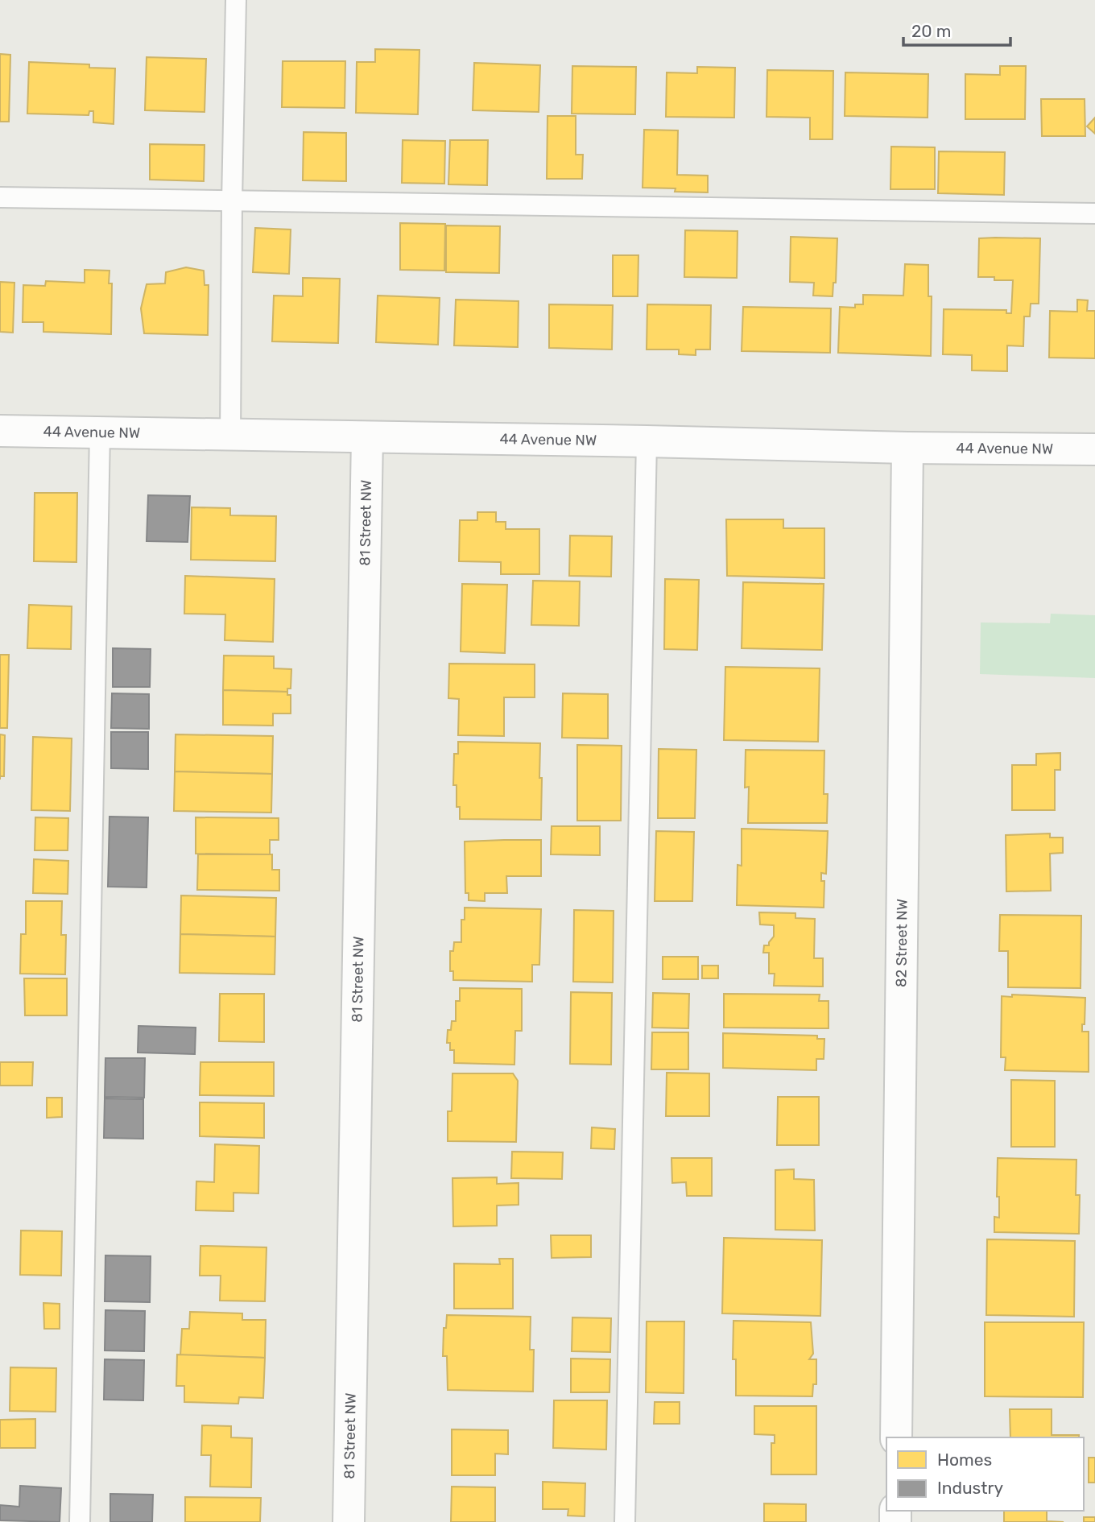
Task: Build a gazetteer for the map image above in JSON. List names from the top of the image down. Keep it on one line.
{"streets":{"street":["44 Avenue NW","81 Street NW","82 Street NW"]},"crossings":[["44 Avenue NW","81 Street NW"],["44 Avenue NW","82 Street NW"]],"legend":["Homes","Industry"],"scale_bar":"20 m"}
